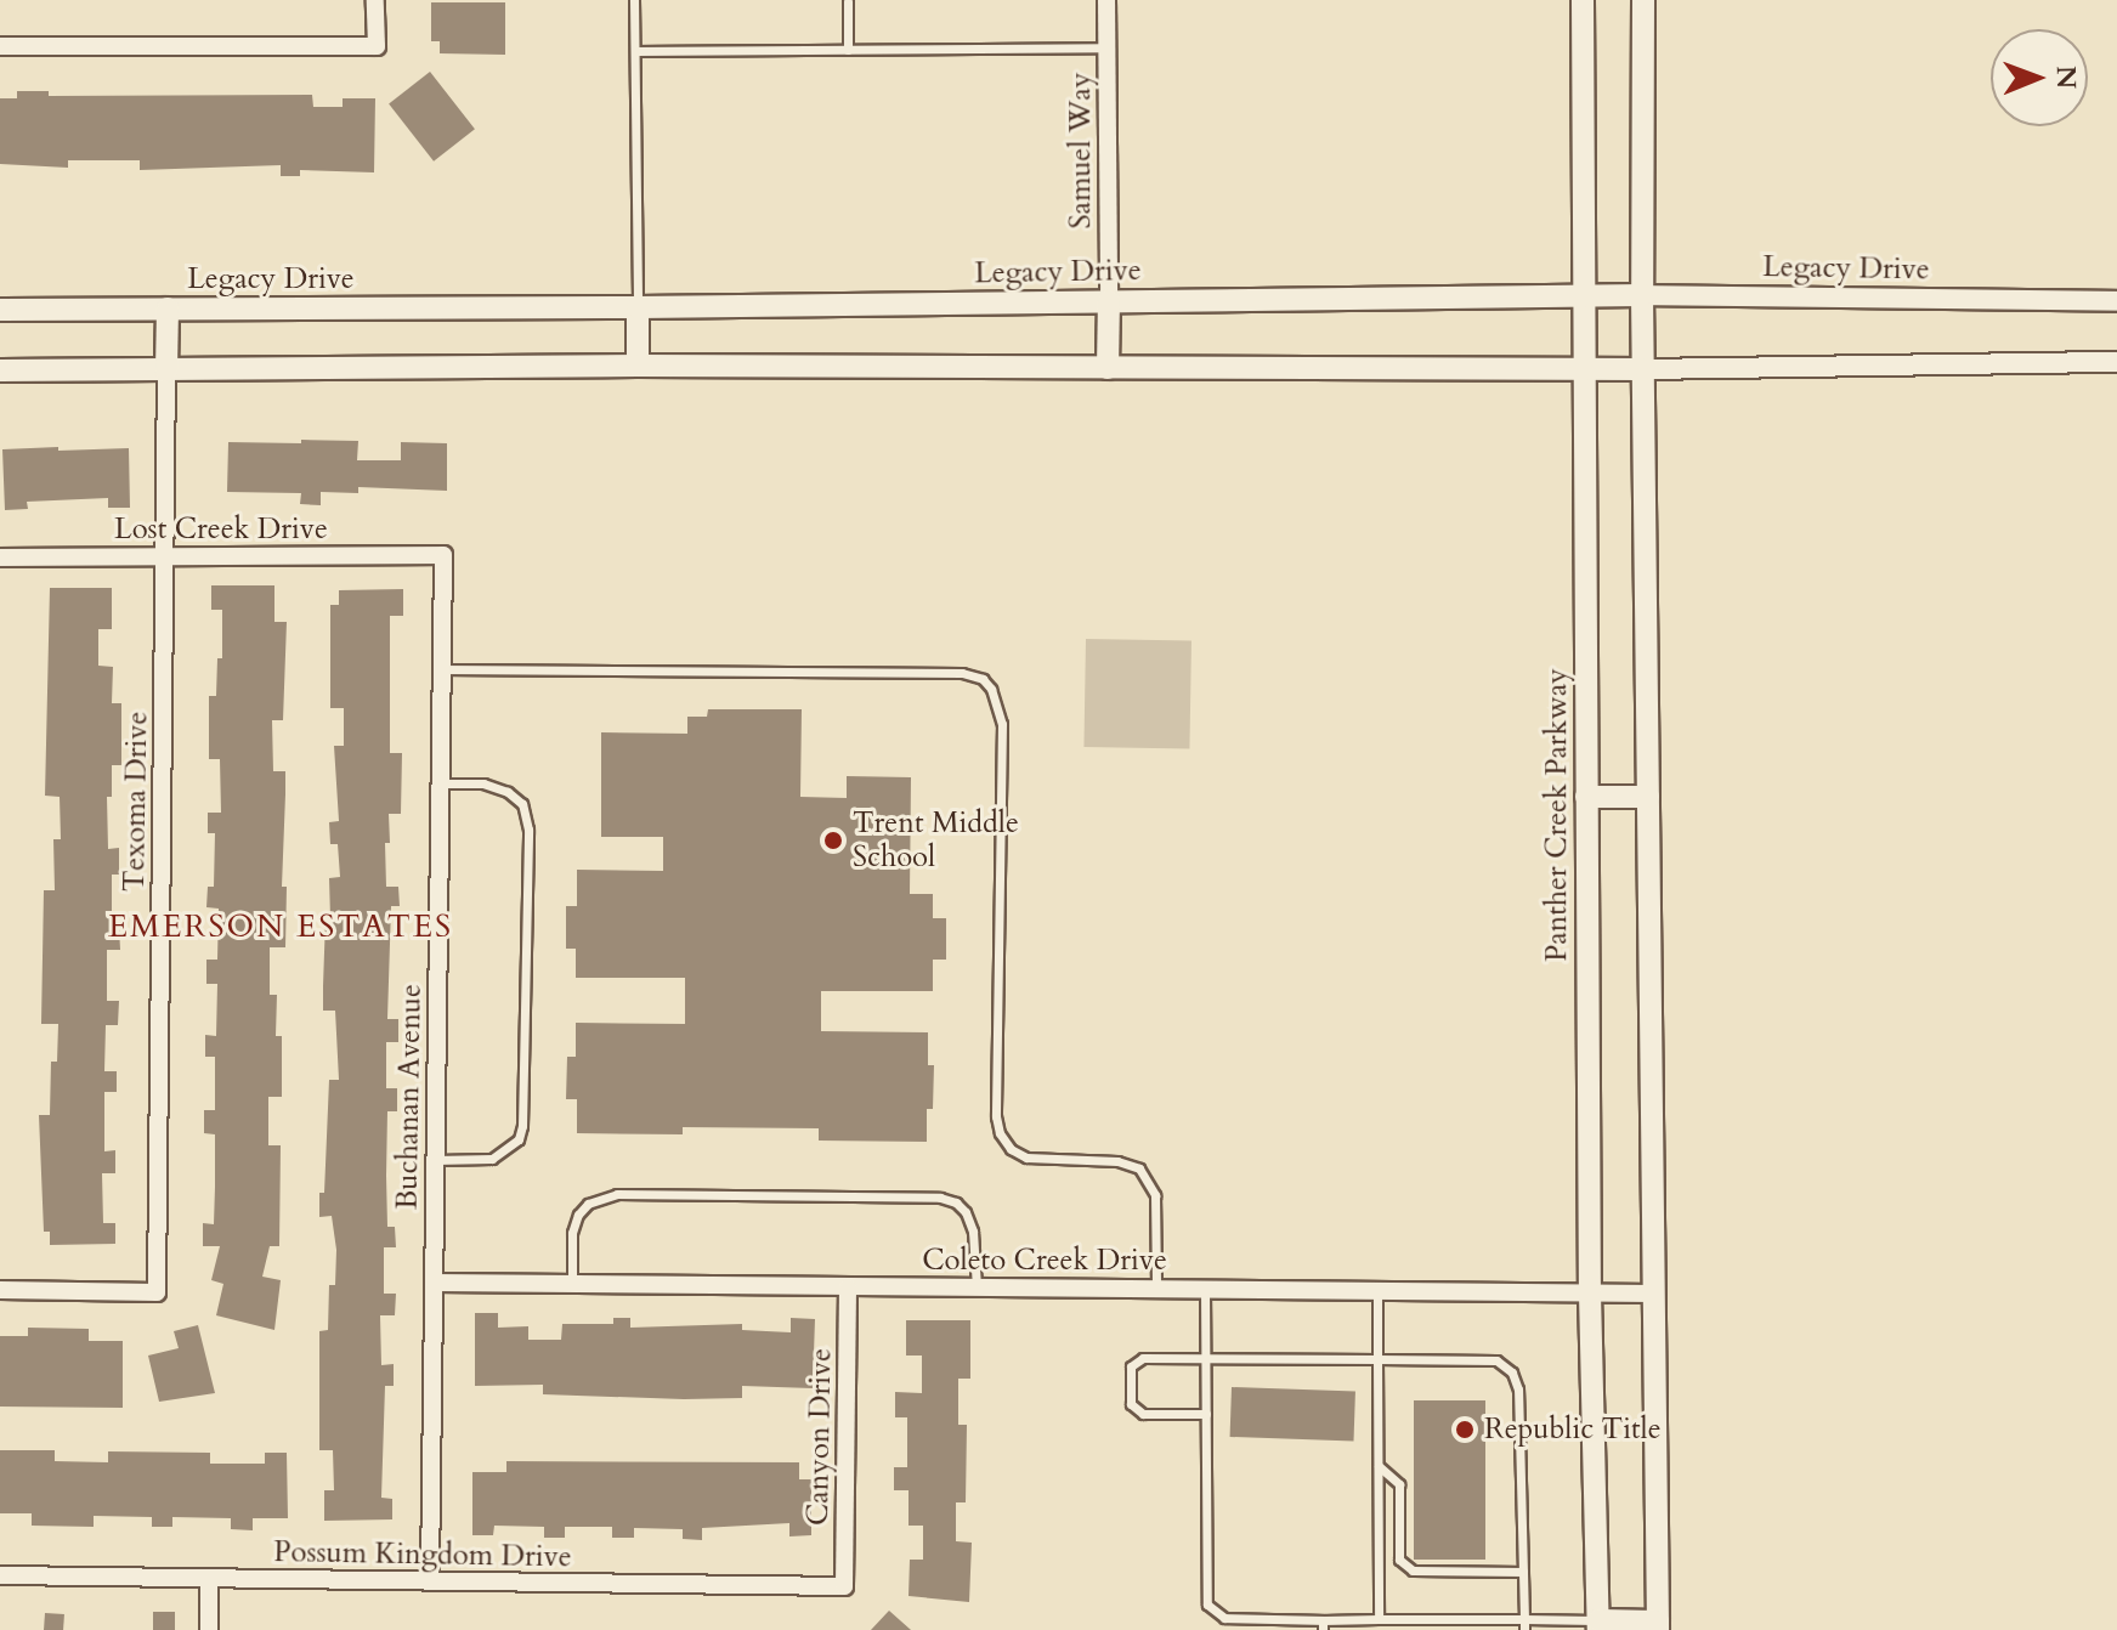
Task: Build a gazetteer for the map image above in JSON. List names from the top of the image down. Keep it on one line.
{"streets":{"main road":["Legacy Drive","Panther Creek Parkway"],"street":["Samuel Way","Lost Creek Drive","Texoma Drive","Buchanan Avenue","Coleto Creek Drive","Canyon Drive","Possum Kingdom Drive"]},"crossings":[["Samuel Way","Legacy Drive"],["Legacy Drive","Panther Creek Parkway"],["Lost Creek Drive","Texoma Drive"],["Lost Creek Drive","Buchanan Avenue"],["Panther Creek Parkway","Coleto Creek Drive"],["Buchanan Avenue","Coleto Creek Drive"],["Buchanan Avenue","Possum Kingdom Drive"],["Coleto Creek Drive","Canyon Drive"],["Canyon Drive","Possum Kingdom Drive"]],"districts":["EMERSON ESTATES"],"places":["Trent Middle School","Republic Title"],"north":"right"}
